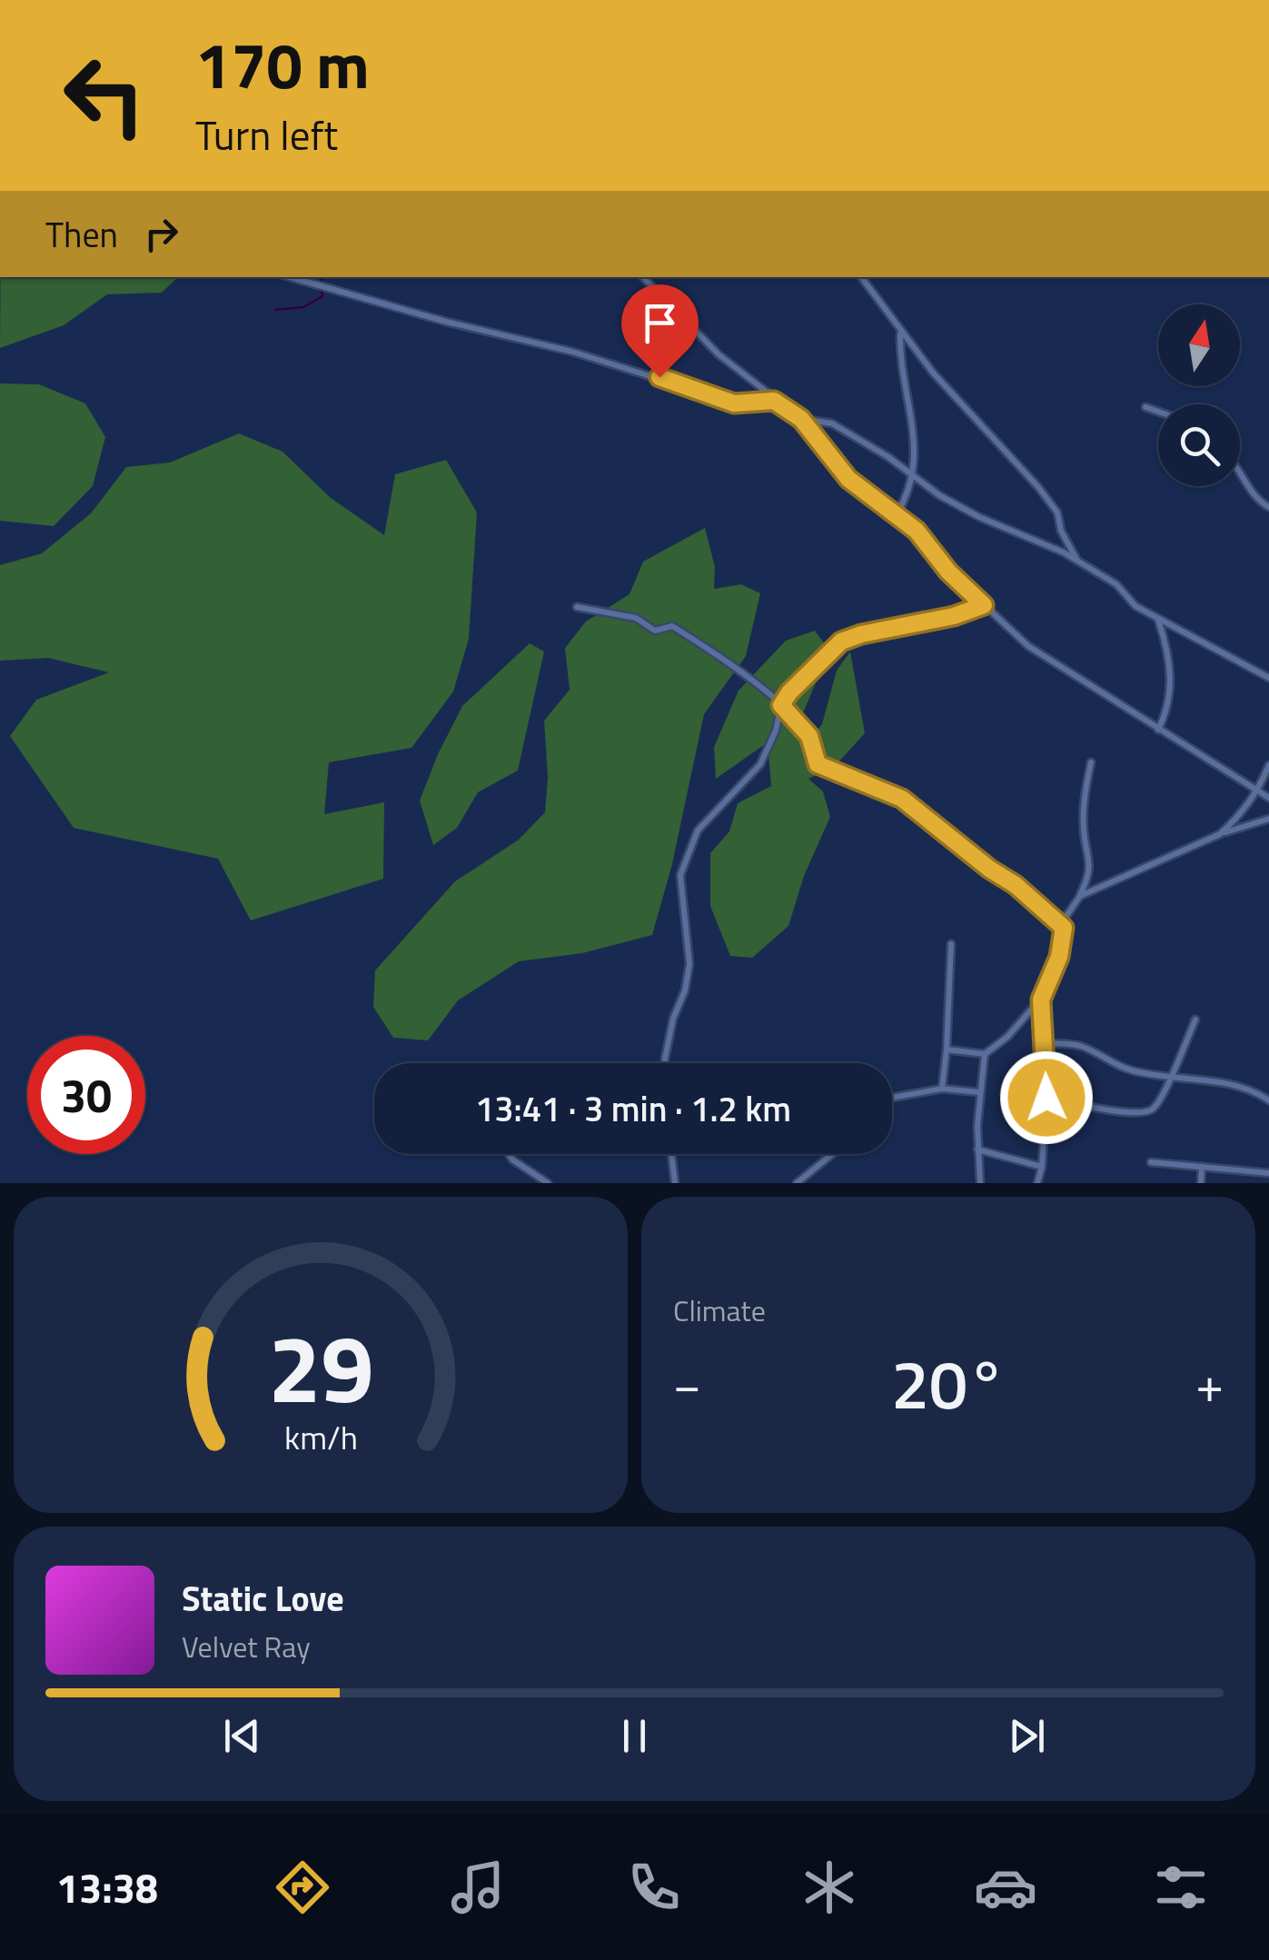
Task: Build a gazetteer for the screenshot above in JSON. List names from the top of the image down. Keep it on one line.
{"north":"top","page":{"turn":["170 m","Turn left"],"then":"Then","limit":"30","trip":"13:41 · 3 min · 1.2 km","tile":"Climate","heat":["−","20°","+"],"song":["Static Love","Velvet Ray"],"tabs":"13:38","gauge":["29","km/h"]}}
